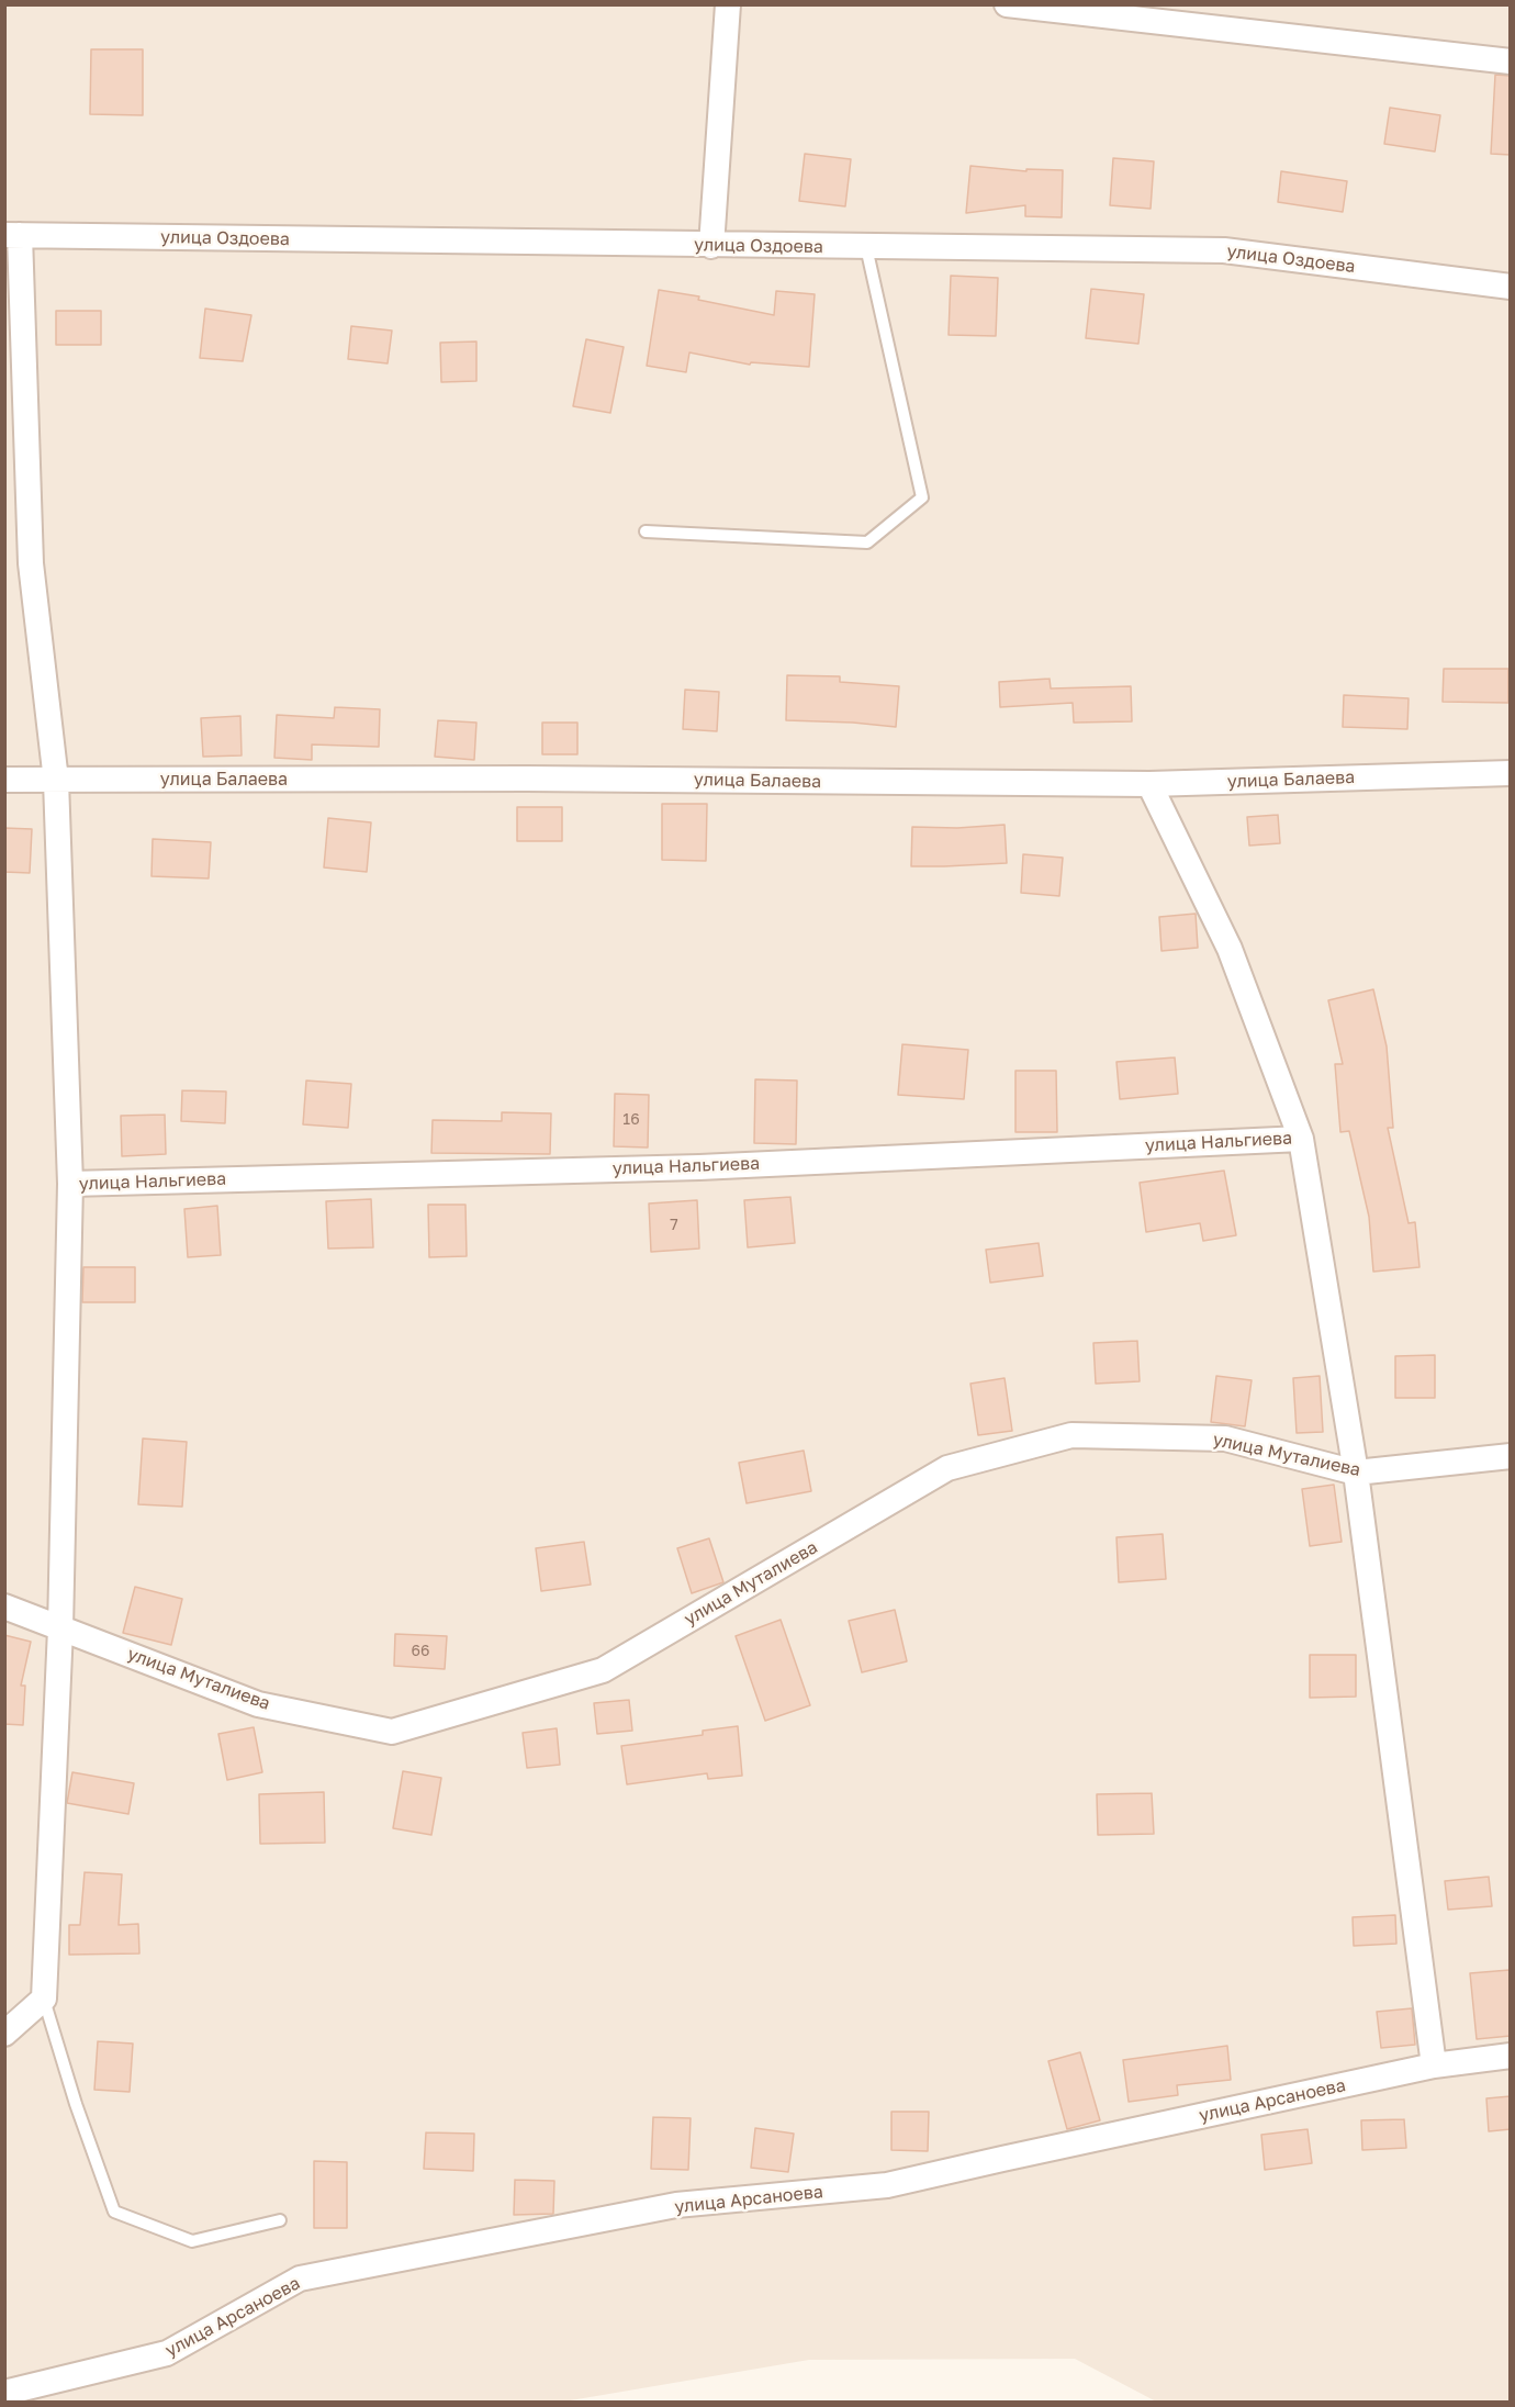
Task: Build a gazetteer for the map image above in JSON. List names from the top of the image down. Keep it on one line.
{"streets":{"street":["улица Оздоева","улица Балаева","улица Нальгиева","улица Муталиева","улица Арсаноева"]},"house_numbers":["16","7","66"]}
